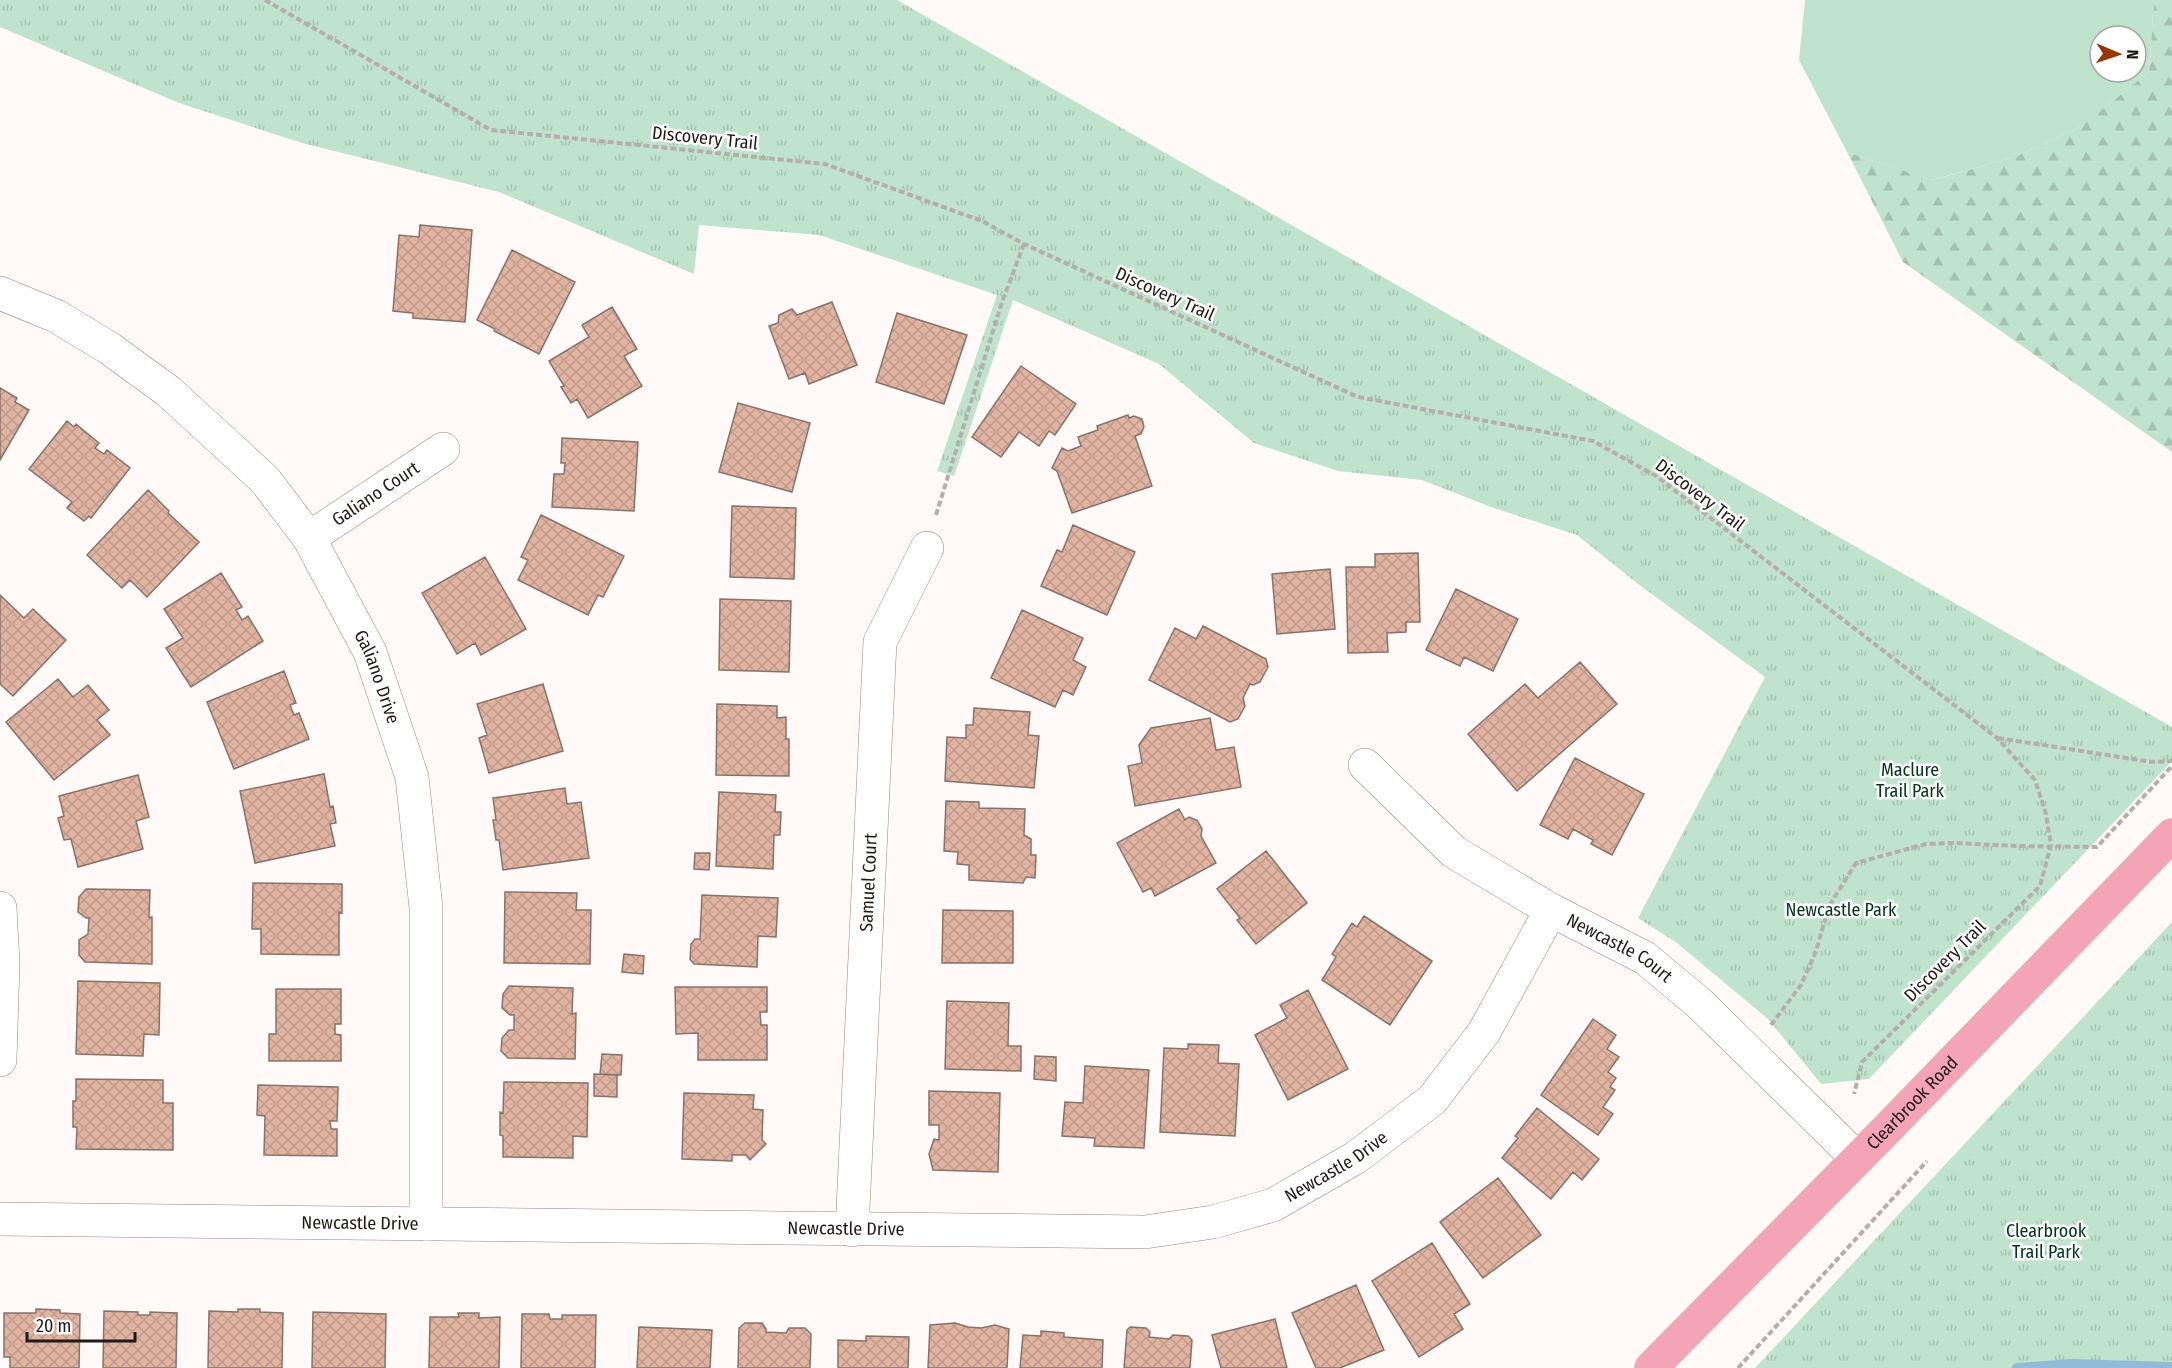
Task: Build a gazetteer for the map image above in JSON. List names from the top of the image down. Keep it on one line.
{"streets":{"main road":["Clearbrook Road"],"street":["Galiano Court","Galiano Drive","Samuel Court","Newcastle Court","Newcastle Drive"],"path":["Discovery Trail"]},"crossings":[["Galiano Court","Galiano Drive"],["Galiano Drive","Newcastle Drive"],["Samuel Court","Newcastle Drive"],["Newcastle Court","Clearbrook Road"],["Newcastle Court","Newcastle Drive"]],"parks":["Maclure Trail Park","Newcastle Park","Clearbrook Trail Park"],"scale_bar":"20 m","north":"right"}
